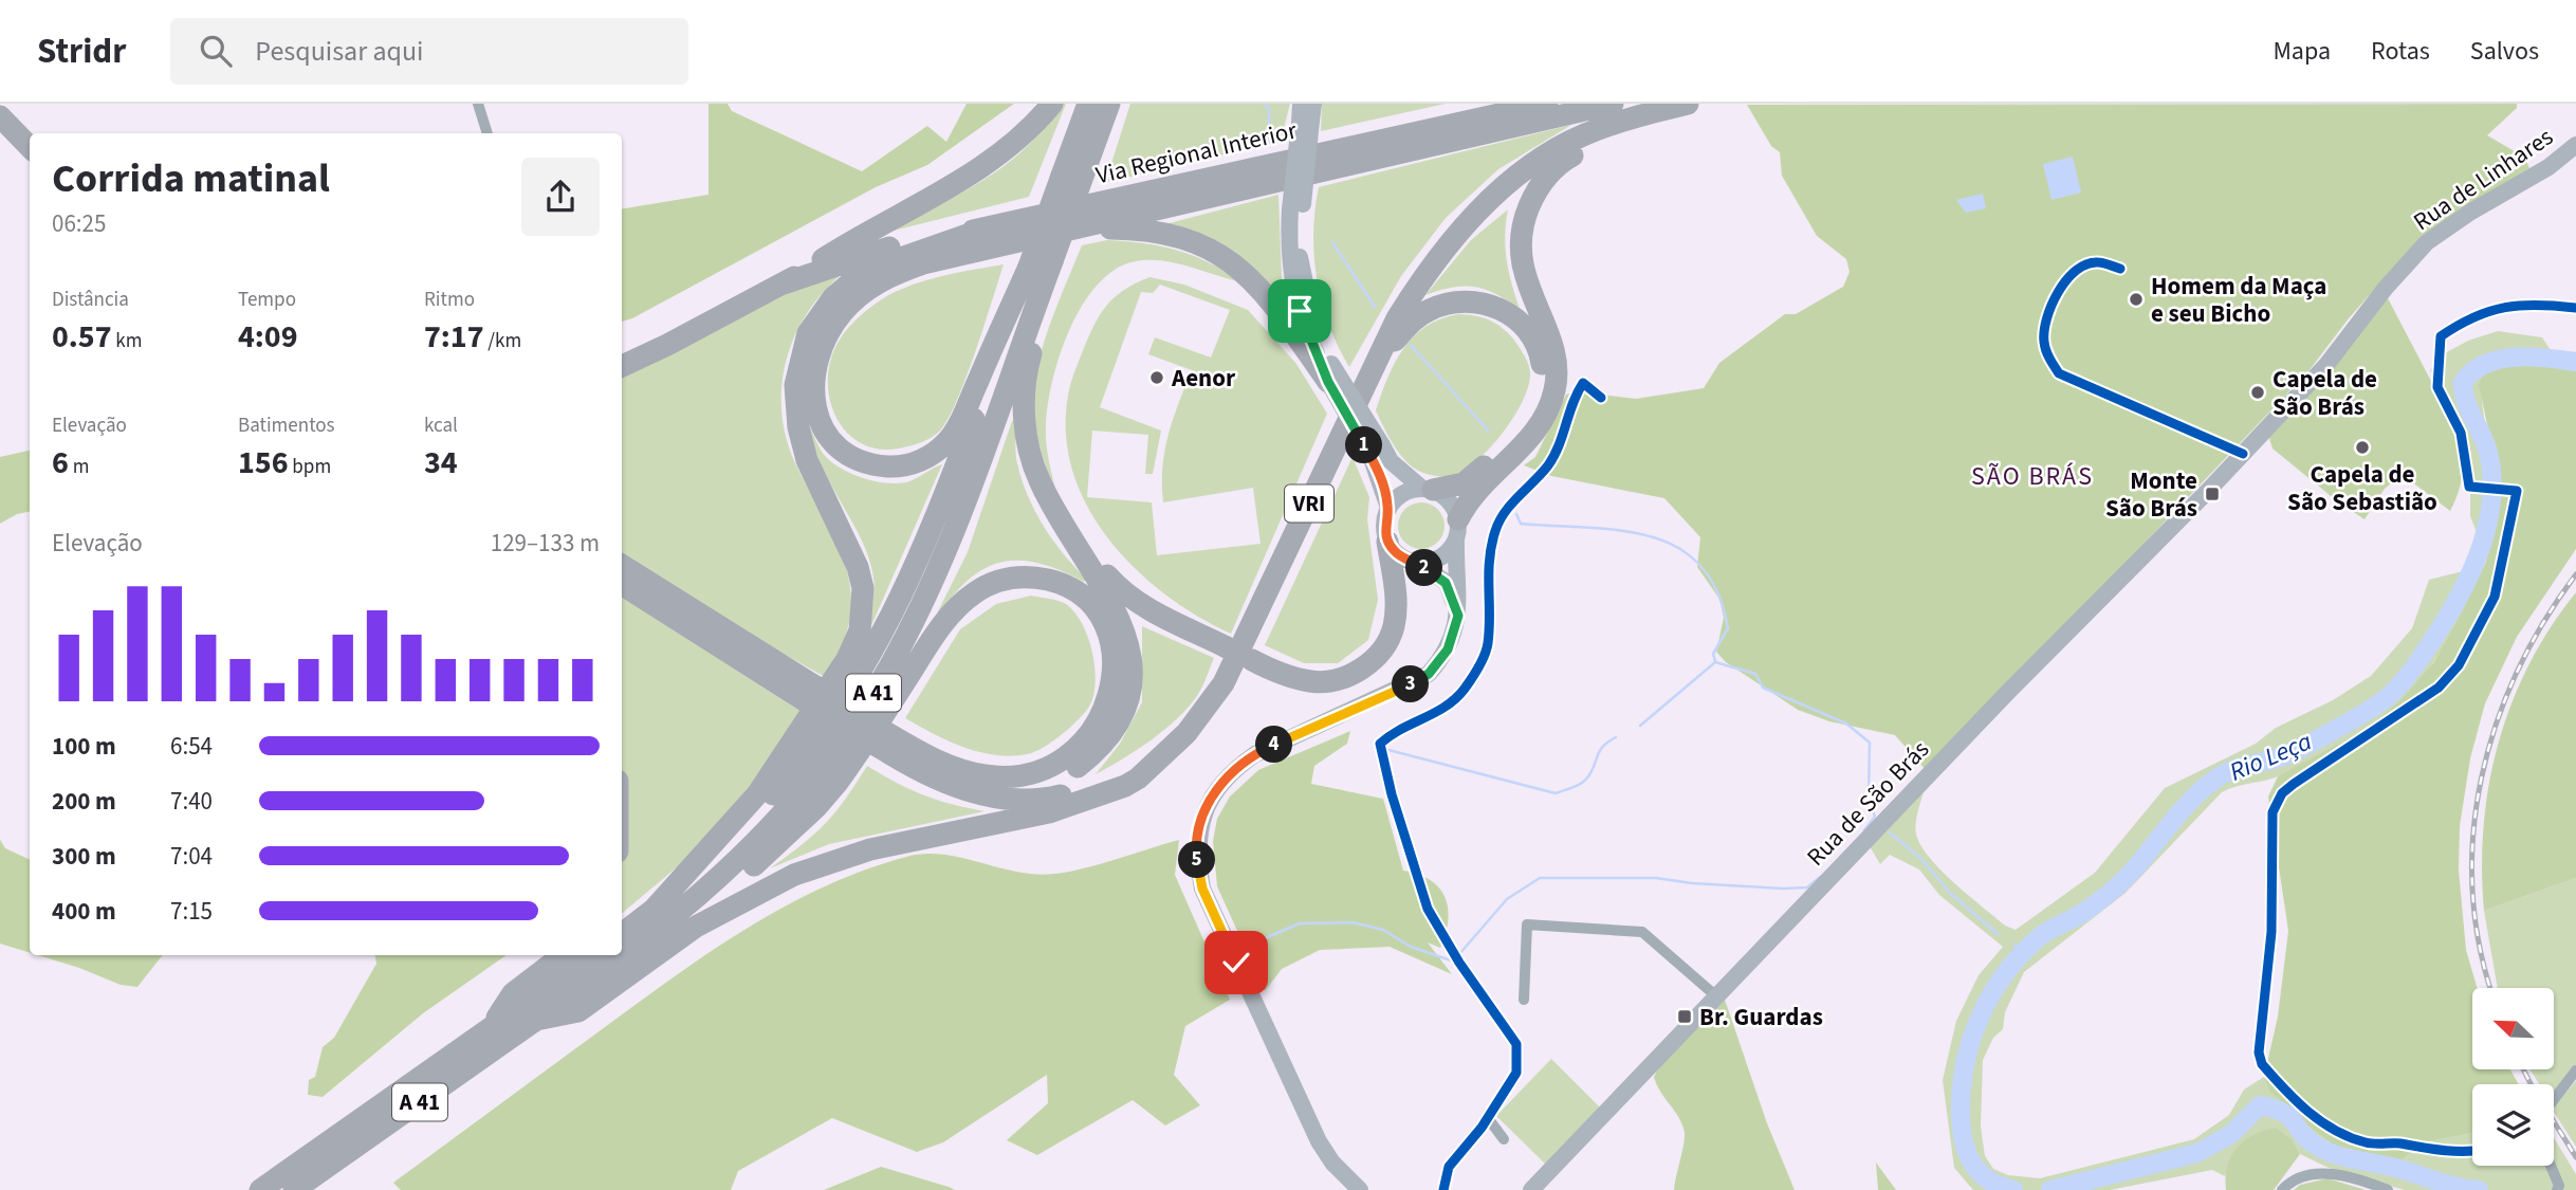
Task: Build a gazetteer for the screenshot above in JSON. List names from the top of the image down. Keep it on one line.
{"streets":{"highway":["Via Regional Interior","VRI","A 41"],"main road":["Rua de Linhares","Rua de São Brás"]},"crossings":[["Rua de Linhares","Rua de São Brás"]],"districts":["SÃO BRÁS"],"water":["Rio Leça"],"places":{"other":["Homem da Maça e seu Bicho","Aenor","Capela de São Brás","Capela de São Sebastião"],"transit":["Monte São Brás","Br. Guardas"]},"north":"top left","page":{"header":"Stridr","search":"Pesquisar aqui","nav":["Mapa","Rotas","Salvos"],"heading":["Corrida matinal","06:25"],"stats":[["Distância","0.57 km"],["Tempo","4:09"],["Ritmo","7:17 /km"],["Elevação","6 m"],["Batimentos","156 bpm"],["kcal","34"]],"pins":["1","2","3","4","5"],"chart":["Elevação","129–133 m"],"list":[{"name":"100 m","note":"6:54"},{"name":"200 m","note":"7:40"},{"name":"300 m","note":"7:04"},{"name":"400 m","note":"7:15"}]}}
